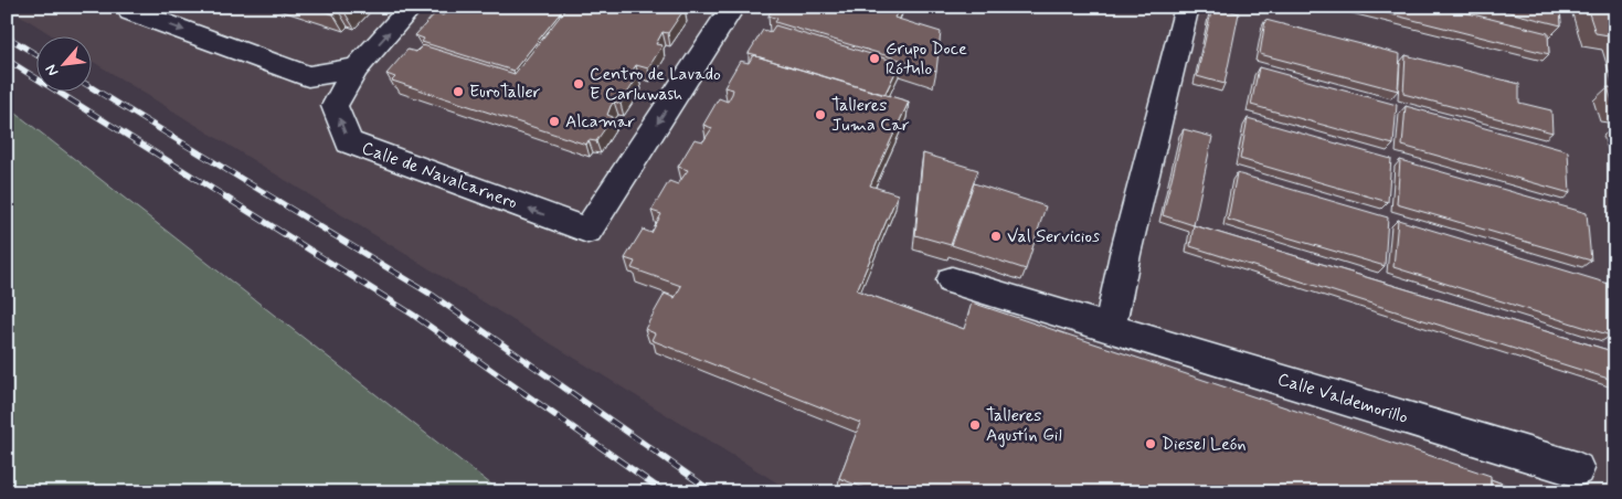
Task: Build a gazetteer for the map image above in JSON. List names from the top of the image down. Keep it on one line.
{"streets":{"street":["Calle de Navalcarnero","Calle Valdemorillo"]},"places":["Grupo Doce Rótulo","Centro de Lavado E Carluwash","EuroTaller","Talleres Juma Car","Alcamar","Val Servicios","Talleres Agustín Gil","Diesel León"],"north":"bottom left"}
